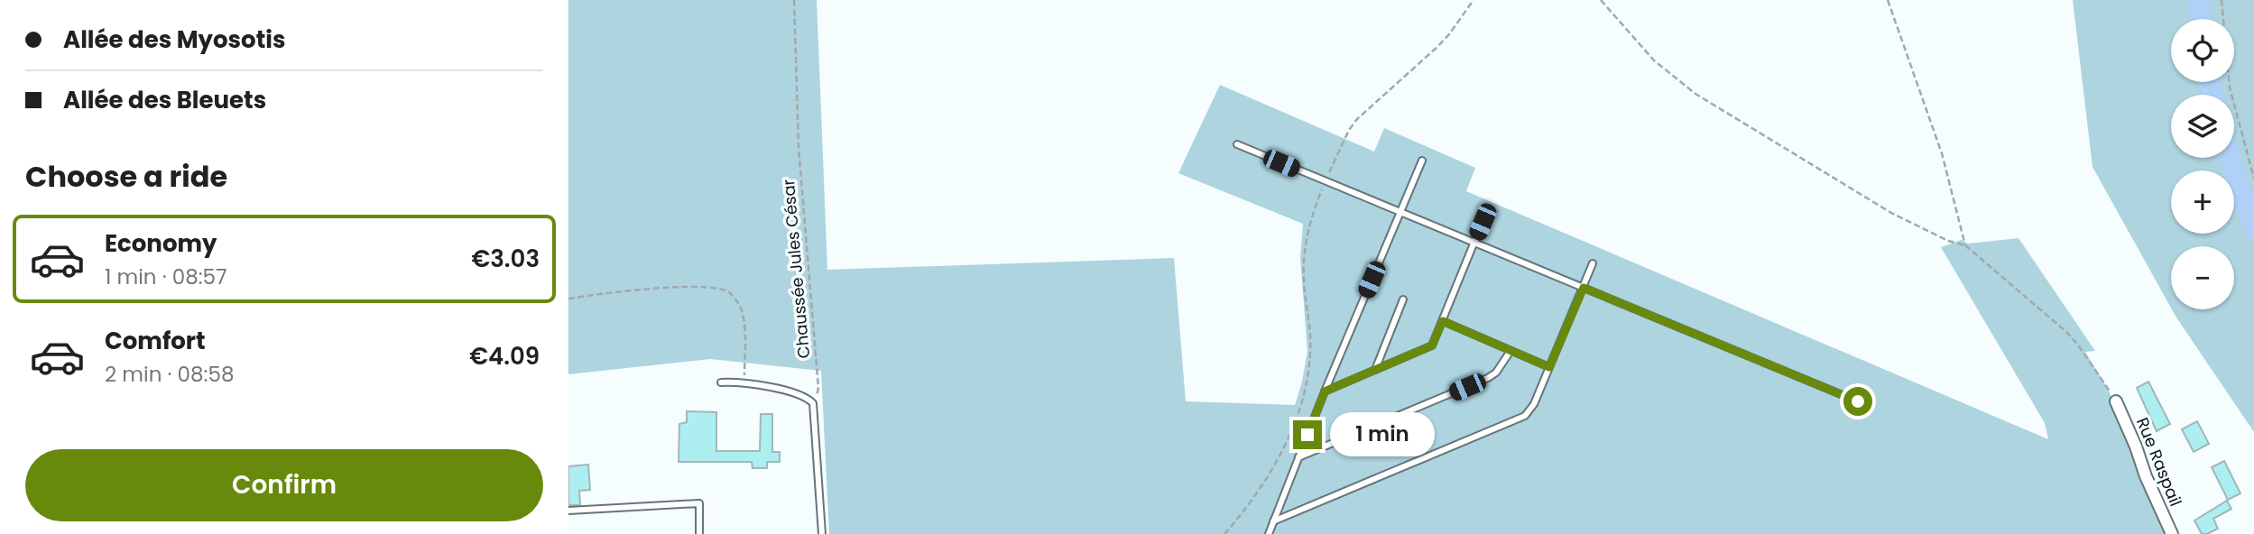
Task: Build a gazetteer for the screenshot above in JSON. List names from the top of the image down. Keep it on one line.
{"streets":{"street":["Rue Raspail"],"path":["Chaussée Jules César"]},"page":{"banner":["Allée des Myosotis","Allée des Bleuets"],"map_buttons":["+","−"],"heading":"Choose a ride","list":[{"name":"Economy","note":"1 min · 08:57","value":"€3.03"},{"name":"Comfort","note":"2 min · 08:58","value":"€4.09"}],"bubble":"1 min","buttons":"Confirm"}}
